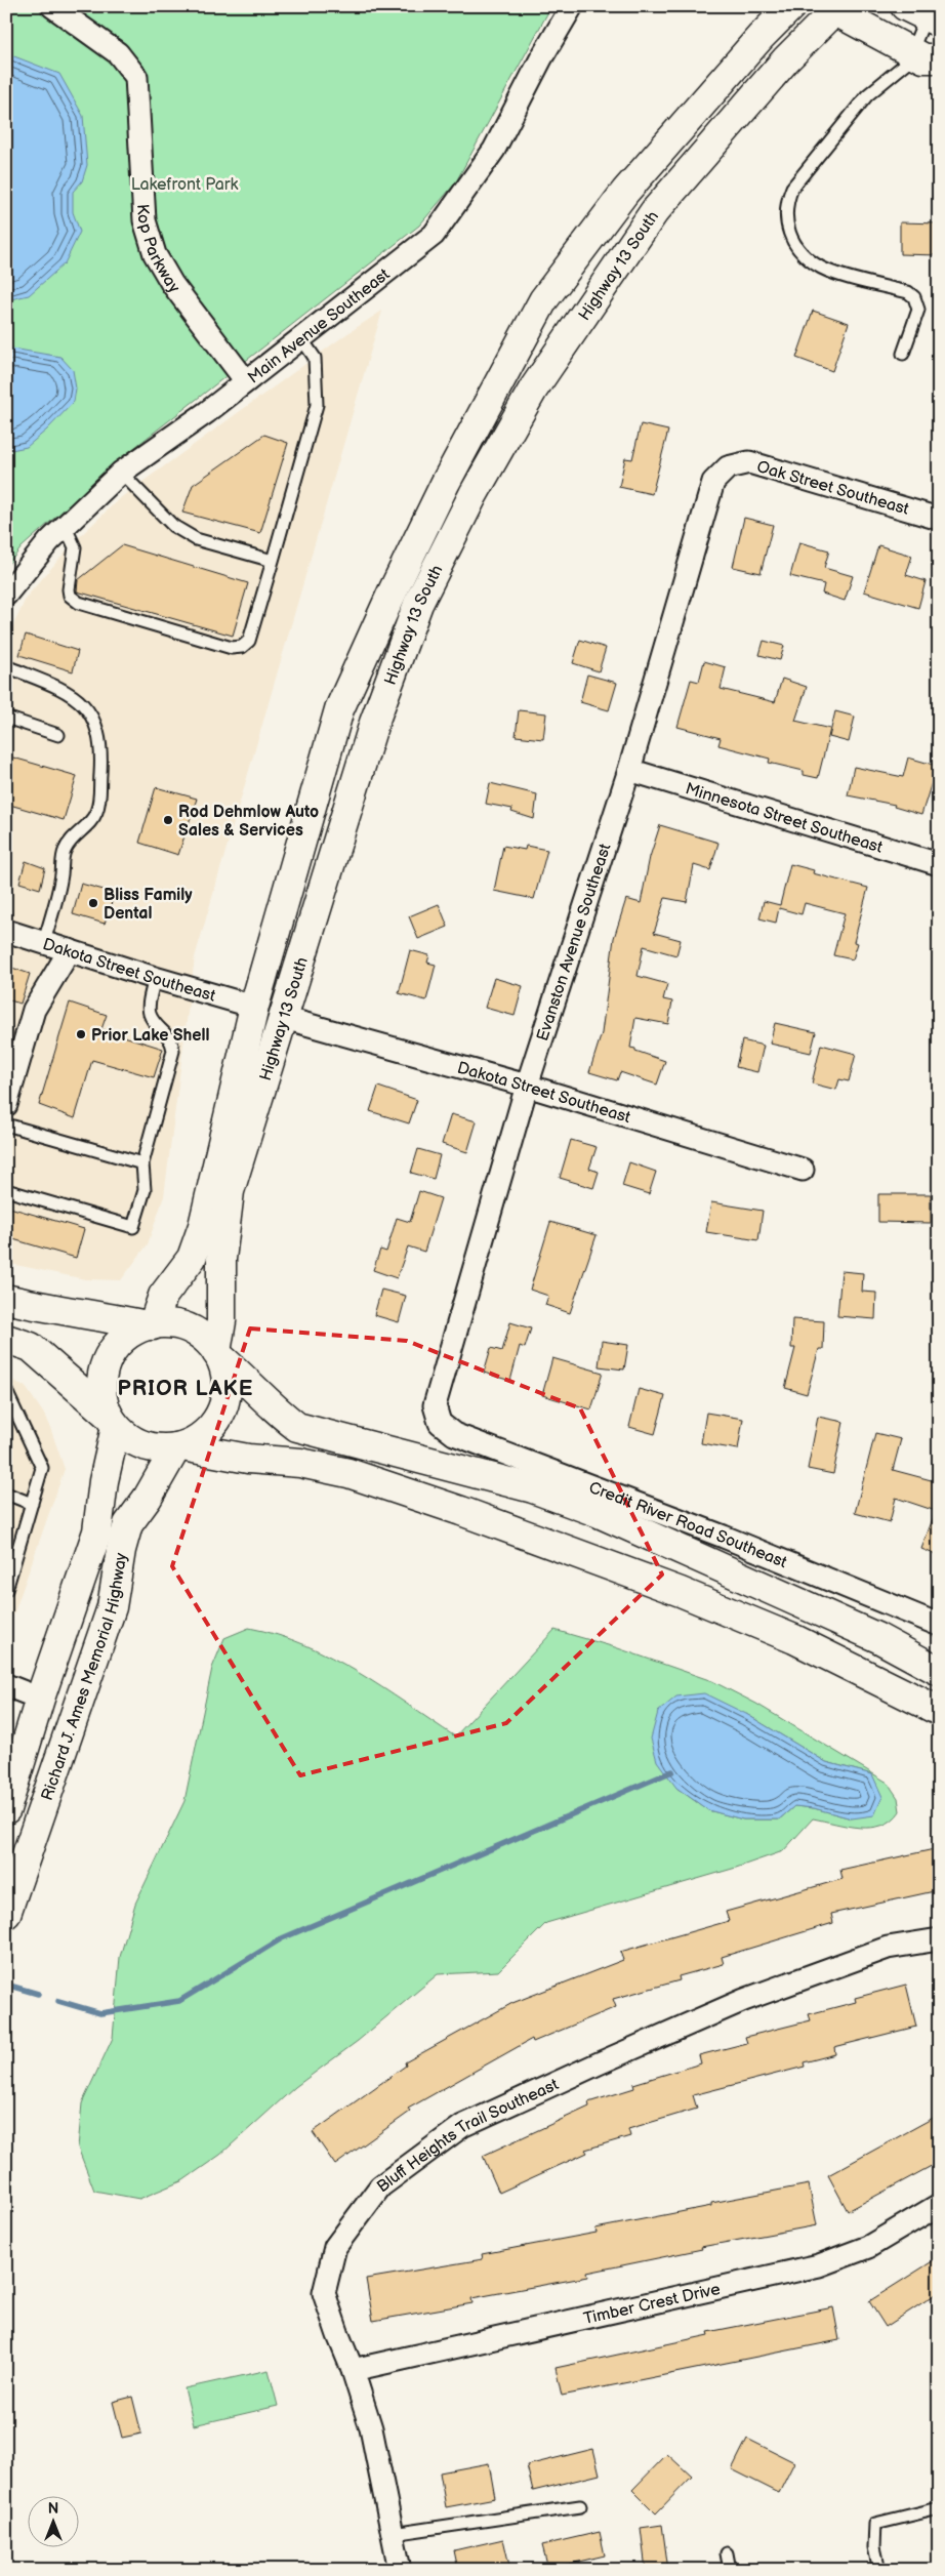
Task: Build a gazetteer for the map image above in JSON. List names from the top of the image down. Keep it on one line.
{"streets":{"main road":["Highway 13 South","Richard J. Ames Memorial Highway"],"street":["Kop Parkway","Main Avenue Southeast","Oak Street Southeast","Minnesota Street Southeast","Evanston Avenue Southeast","Dakota Street Southeast","Credit River Road Southeast","Bluff Heights Trail Southeast","Timber Crest Drive"]},"crossings":[["Kop Parkway","Main Avenue Southeast"],["Highway 13 South","Dakota Street Southeast"],["Highway 13 South","Richard J. Ames Memorial Highway"],["Oak Street Southeast","Evanston Avenue Southeast"],["Minnesota Street Southeast","Evanston Avenue Southeast"],["Evanston Avenue Southeast","Dakota Street Southeast"],["Evanston Avenue Southeast","Credit River Road Southeast"],["Bluff Heights Trail Southeast","Timber Crest Drive"]],"districts":["PRIOR LAKE"],"parks":["Lakefront Park"],"places":["Rod Dehmlow Auto Sales & Services","Bliss Family Dental","Prior Lake Shell"],"north":"top"}
